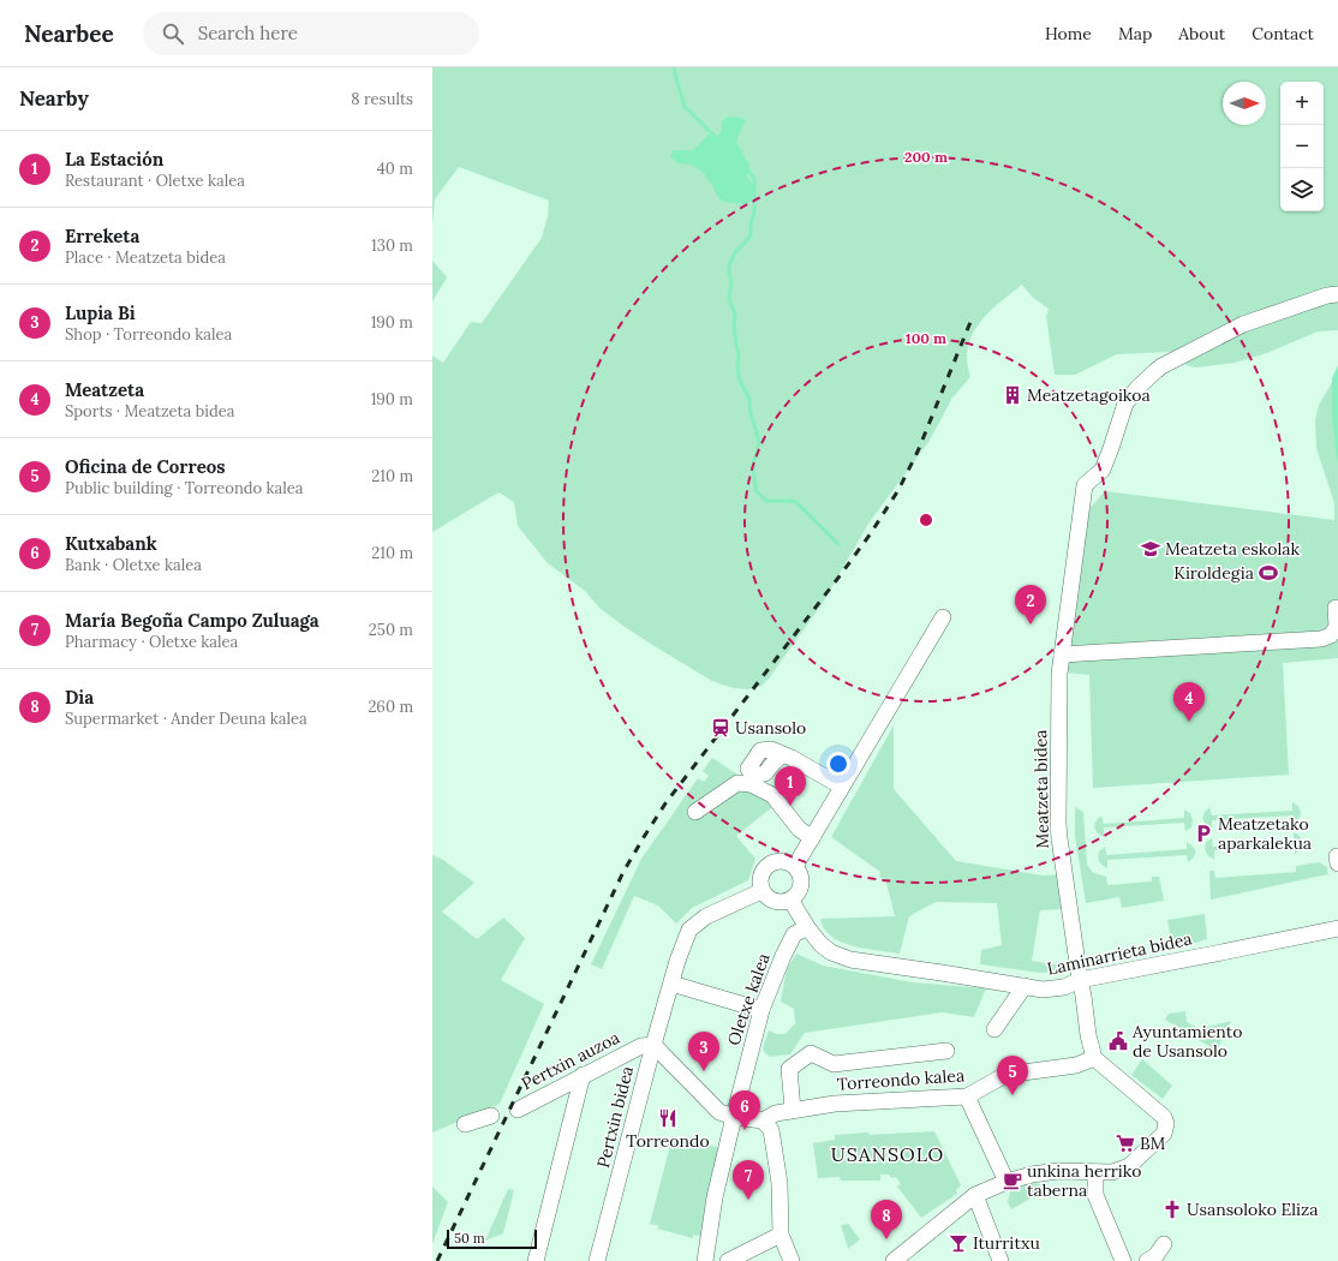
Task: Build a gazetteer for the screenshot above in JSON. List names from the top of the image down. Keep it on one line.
{"streets":{"street":["Meatzeta bidea","Laminarrieta bidea","Oletxe kalea","Pertxin auzoa","Torreondo kalea","Pertxin bidea"]},"crossings":[["Meatzeta bidea","Laminarrieta bidea"],["Meatzeta bidea","Torreondo kalea"],["Laminarrieta bidea","Oletxe kalea"],["Laminarrieta bidea","Pertxin bidea"],["Pertxin auzoa","Pertxin bidea"]],"districts":["USANSOLO"],"places":{"building":["Meatzetagoikoa"],"school or university":["Meatzeta eskolak"],"sports":["Kiroldegia"],"station":["Usansolo"],"parking":["Meatzetako aparkalekua"],"public building":["Ayuntamiento de Usansolo"],"restaurant":["Torreondo"],"supermarket":["BM"],"cafe":["unkina herriko taberna"],"church":["Usansoloko Eliza"],"bar":["Iturritxu"]},"scale_bar":"50 m","north":"right","page":{"header":"Nearbee","search":"Search here","nav":["Home","Map","About","Contact"],"heading":["Nearby","8 results"],"map_buttons":["+","−"],"list":[{"mark":"1","name":"La Estación","note":"Restaurant · Oletxe kalea","value":"40 m"},{"mark":"2","name":"Erreketa","note":"Place · Meatzeta bidea","value":"130 m"},{"mark":"3","name":"Lupia Bi","note":"Shop · Torreondo kalea","value":"190 m"},{"mark":"4","name":"Meatzeta","note":"Sports · Meatzeta bidea","value":"190 m"},{"mark":"5","name":"Oficina de Correos","note":"Public building · Torreondo kalea","value":"210 m"},{"mark":"6","name":"Kutxabank","note":"Bank · Oletxe kalea","value":"210 m"},{"mark":"7","name":"María Begoña Campo Zuluaga","note":"Pharmacy · Oletxe kalea","value":"250 m"},{"mark":"8","name":"Dia","note":"Supermarket · Ander Deuna kalea","value":"260 m"}],"pins":["2","4","1","3","5","6","7","8"],"scale":"50 m"},"rings":["200 m","100 m"]}
